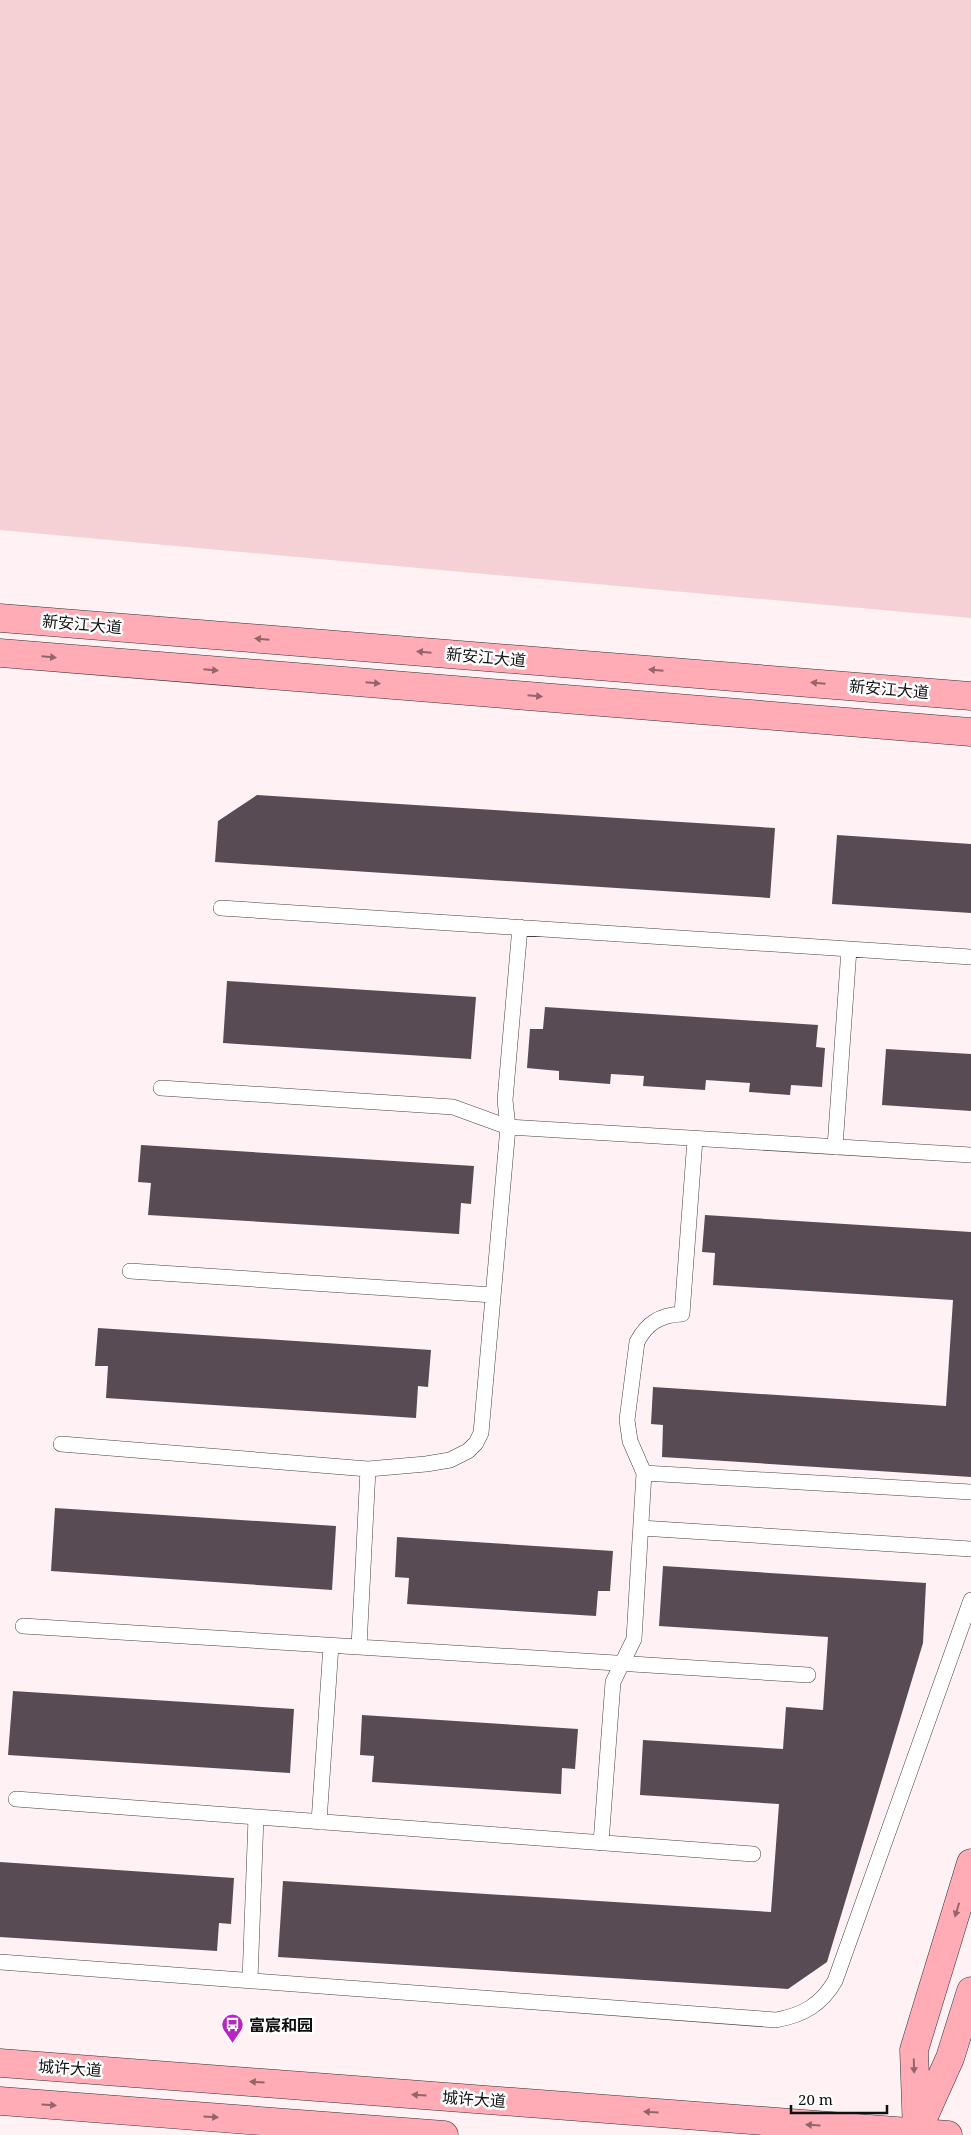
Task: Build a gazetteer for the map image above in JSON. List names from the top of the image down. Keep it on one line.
{"streets":{"main road":["新安江大道","城许大道"]},"places":{"bus stop":["富宸和园"]},"scale_bar":"20 m"}
